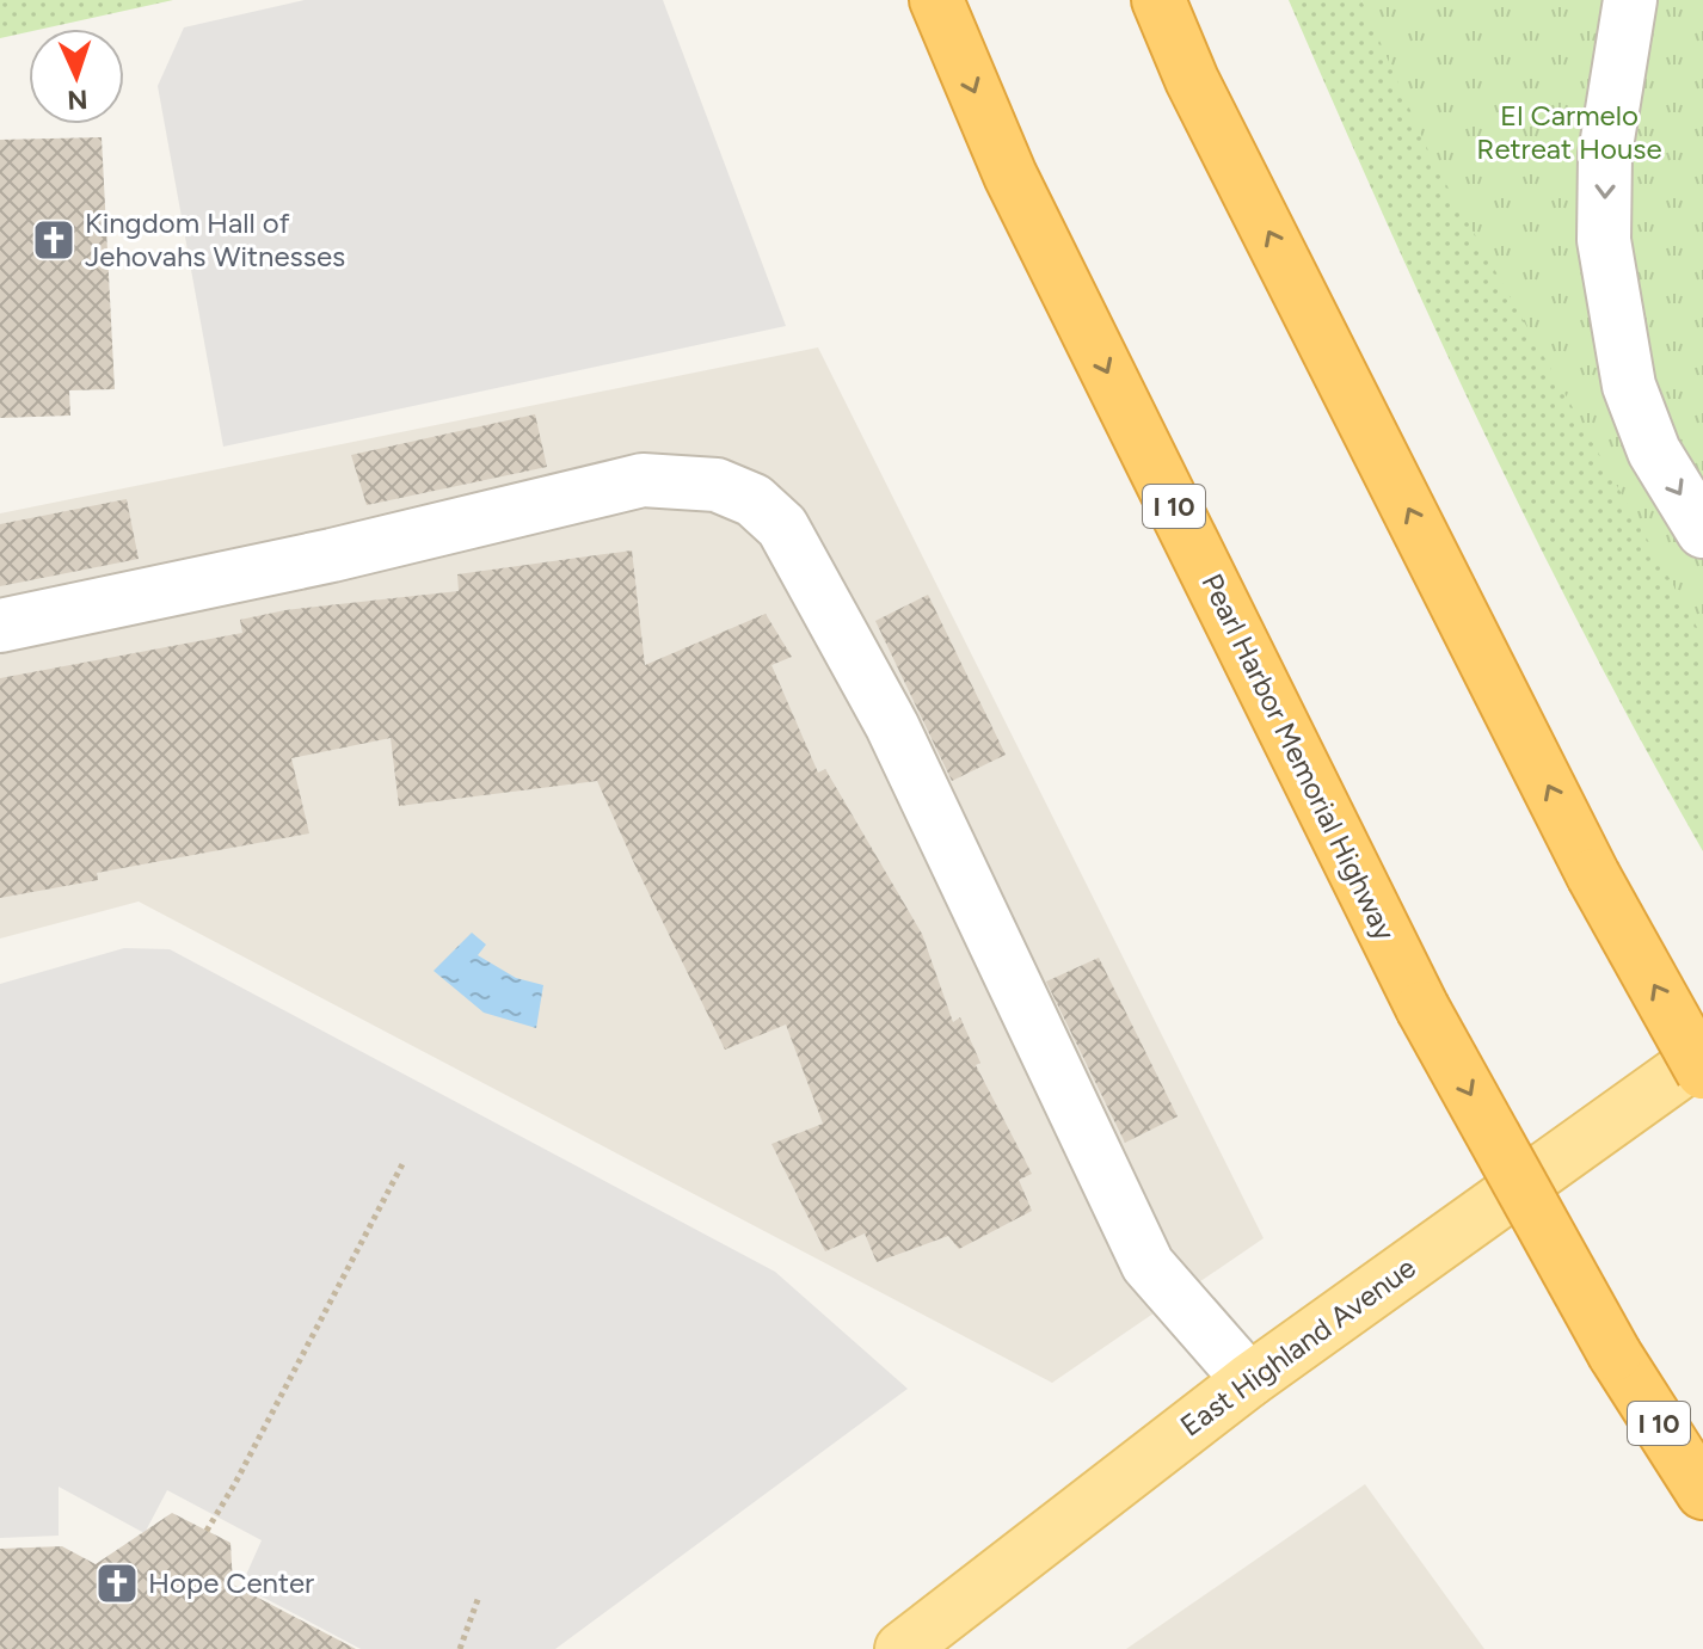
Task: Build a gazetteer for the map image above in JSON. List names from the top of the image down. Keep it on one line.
{"streets":{"highway":["I 10","Pearl Harbor Memorial Highway"],"main road":["East Highland Avenue"]},"parks":["El Carmelo Retreat House"],"places":{"church":["Kingdom Hall of Jehovahs Witnesses","Hope Center"]},"north":"bottom"}
